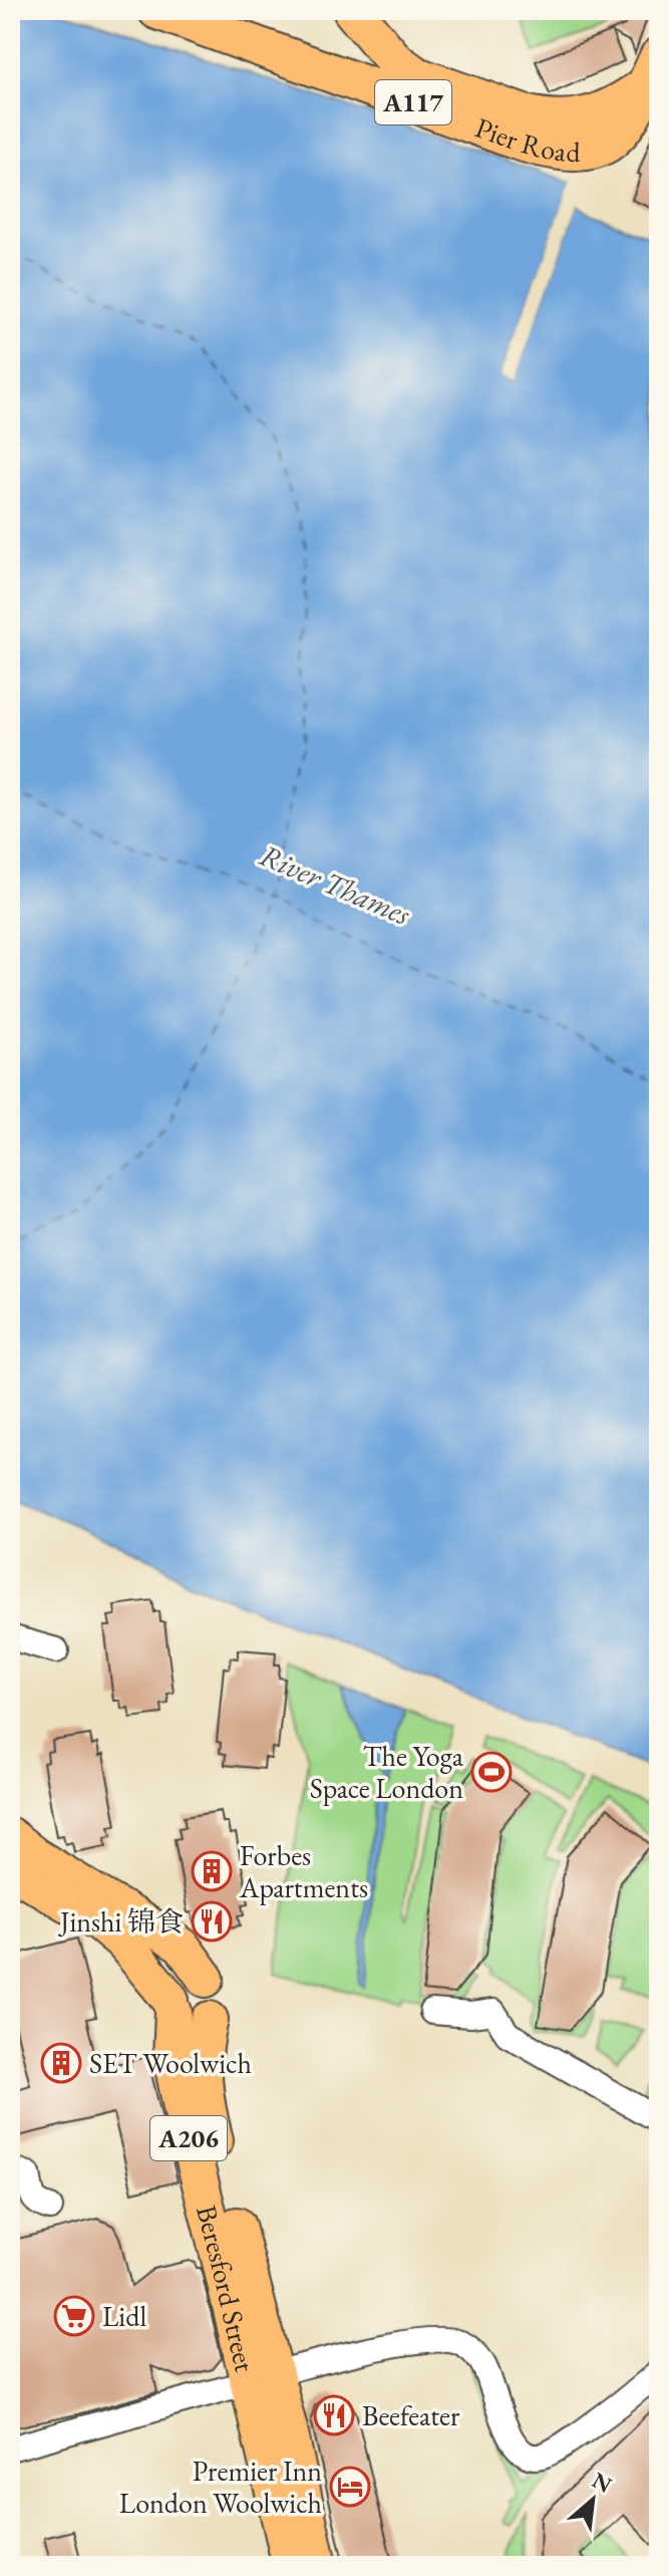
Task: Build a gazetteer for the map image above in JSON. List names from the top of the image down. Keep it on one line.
{"streets":{"highway":["A117","Pier Road"],"main road":["A206","Beresford Street"]},"water":["River Thames"],"places":{"sports":["The Yoga Space London"],"building":["Forbes Apartments","SET Woolwich"],"restaurant":["Jinshi 锦食","Beefeater"],"supermarket":["Lidl"],"hotel":["Premier Inn London Woolwich"]},"north":"top right"}
